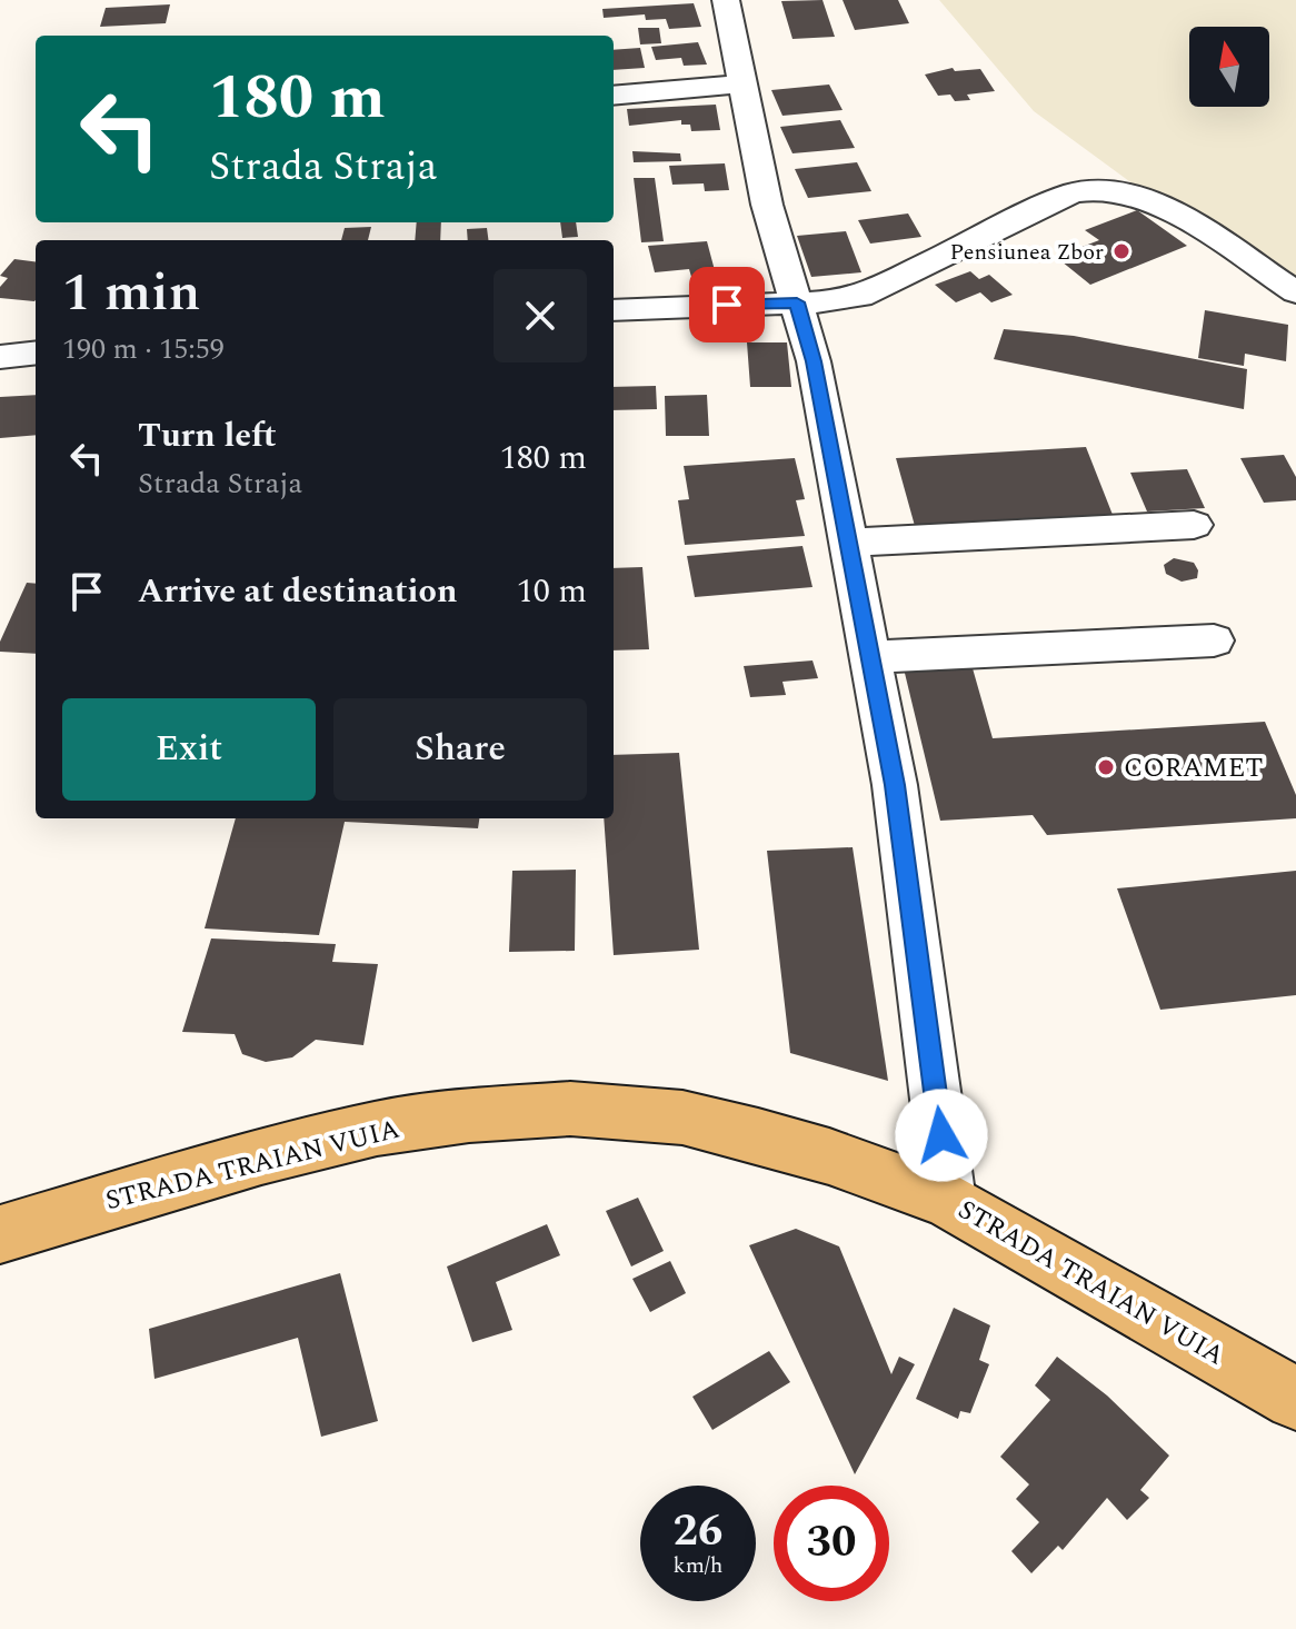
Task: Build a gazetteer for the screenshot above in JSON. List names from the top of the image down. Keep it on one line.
{"streets":{"main road":["STRADA TRAIAN VUIA"]},"places":["Pensiunea Zbor","CORAMET"],"north":"top","page":{"turn":["180 m","Strada Straja"],"heading":["1 min","190 m · 15:59"],"list":[{"name":"Turn left","note":"Strada Straja","value":"180 m"},{"name":"Arrive at destination","value":"10 m"}],"buttons":["Exit","Share"],"speed":"26 km/h","limit":"30"}}
